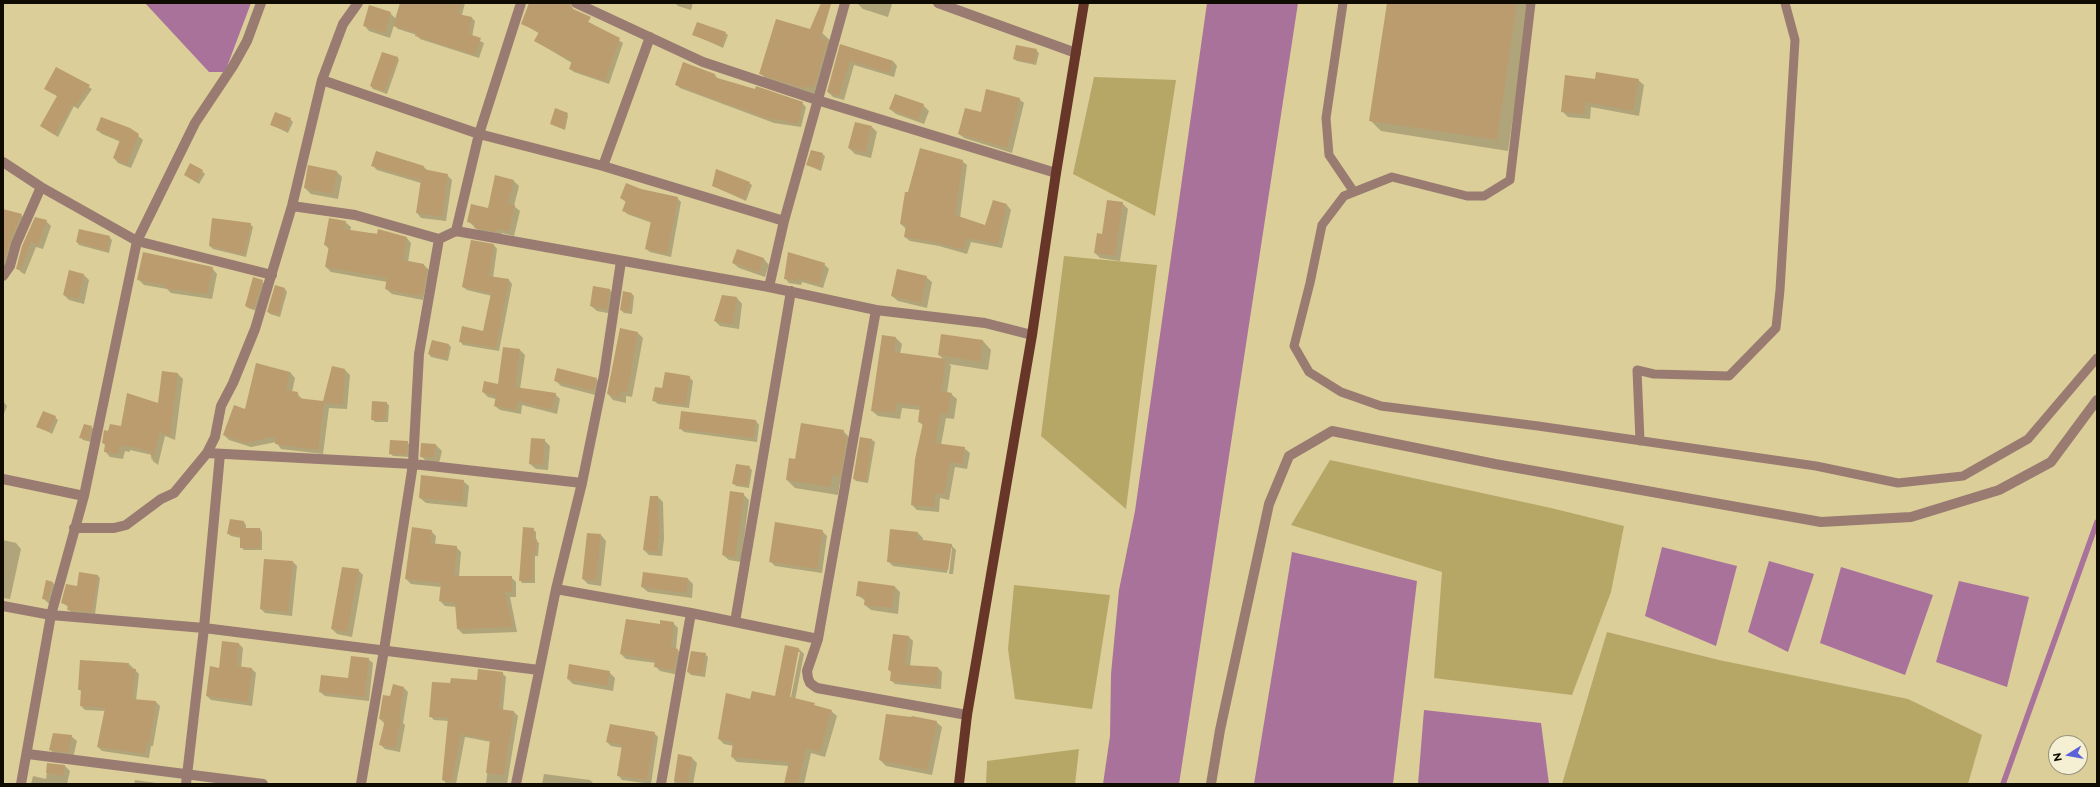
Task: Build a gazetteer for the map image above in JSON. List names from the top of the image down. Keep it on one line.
{"north":"left"}
